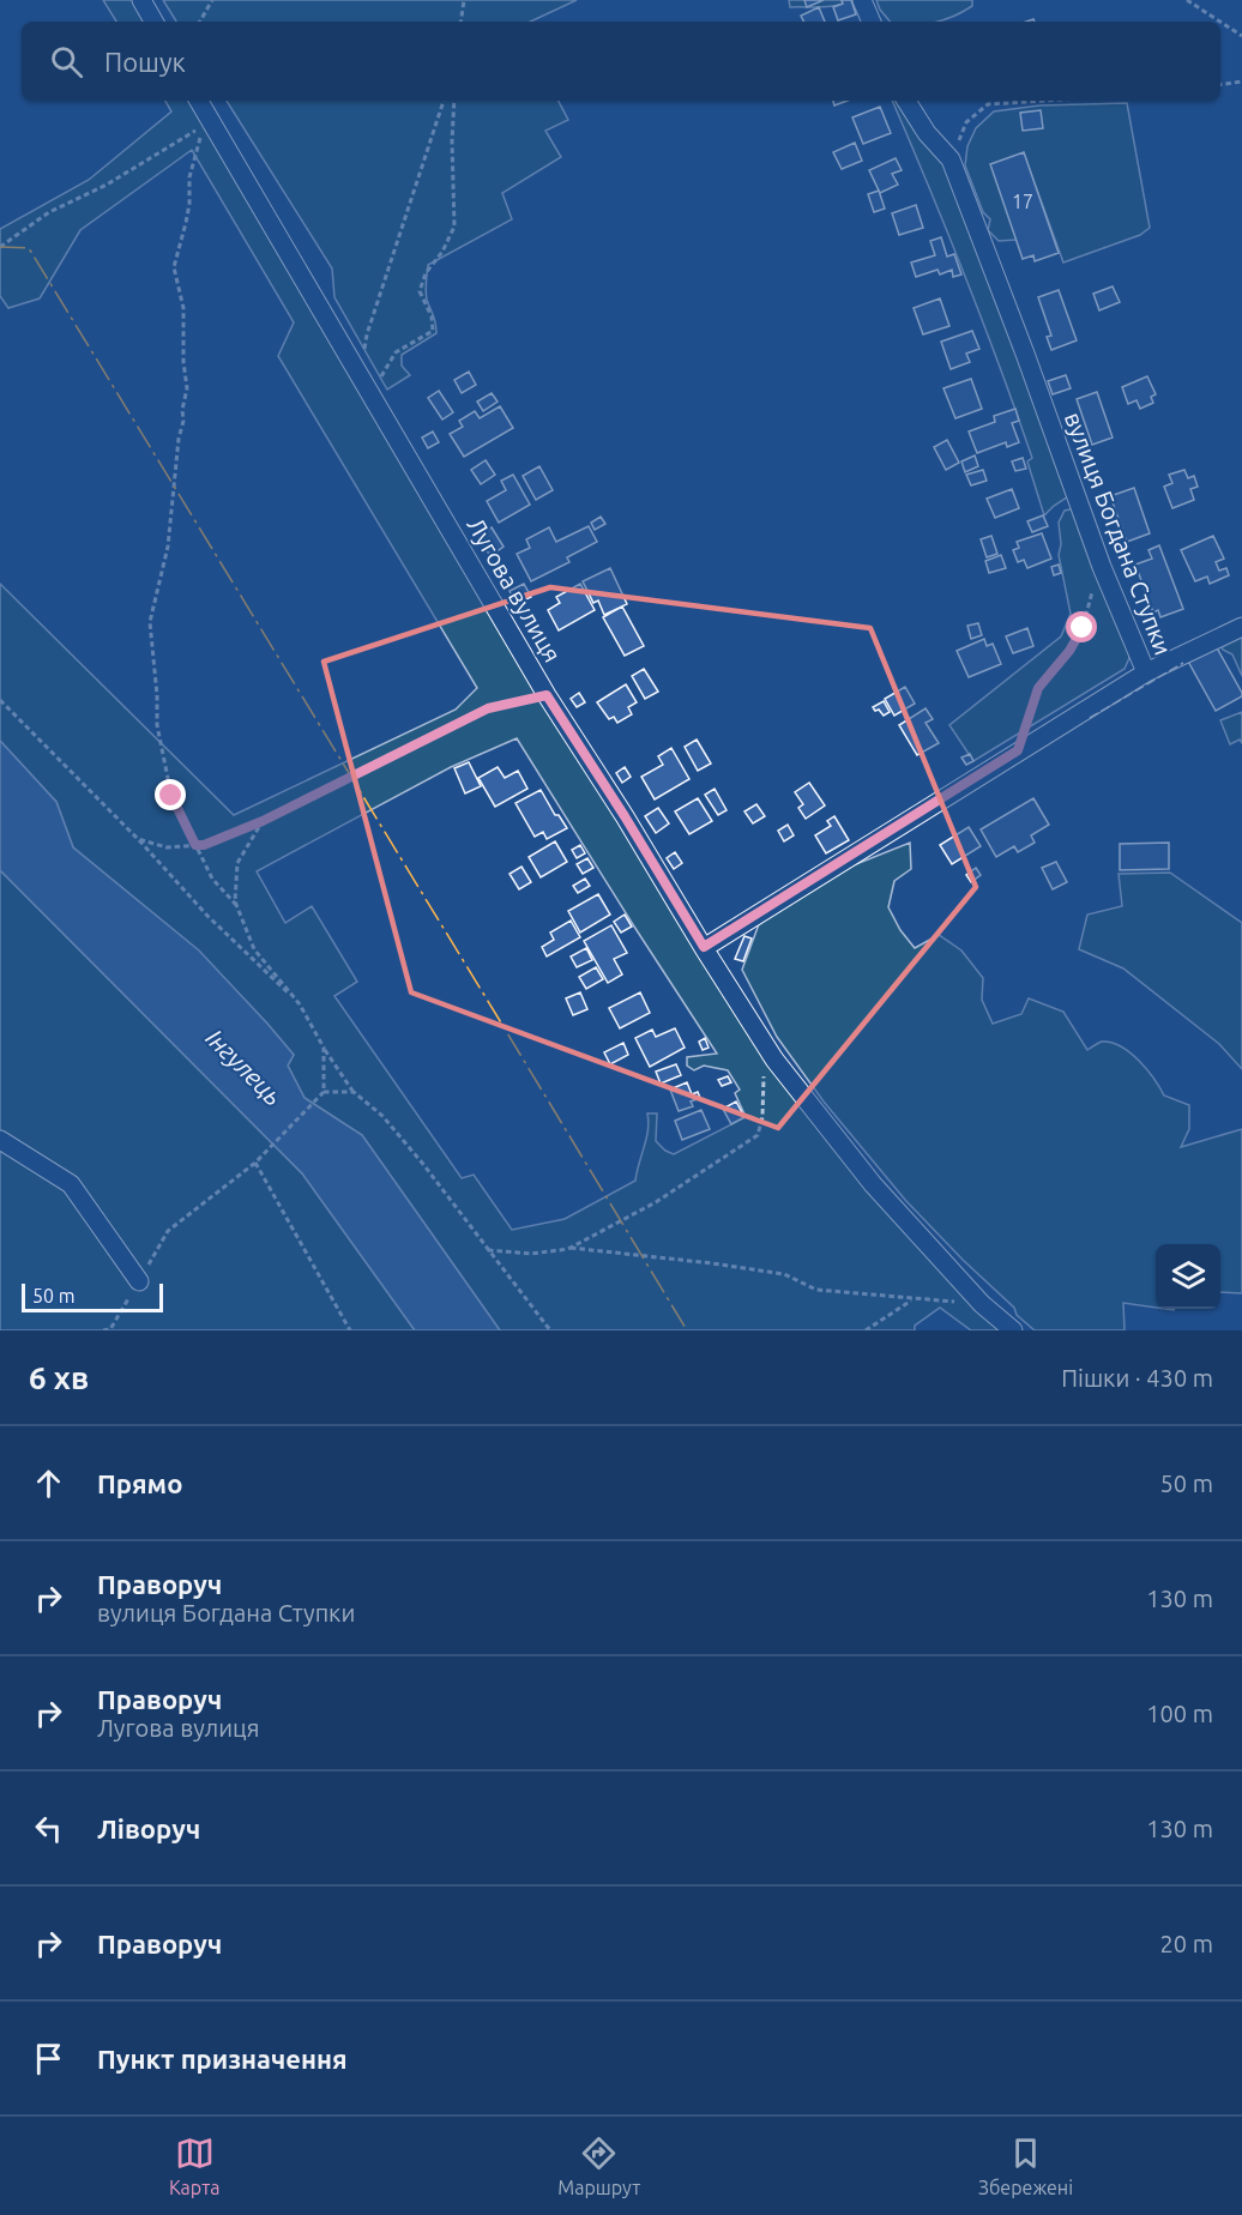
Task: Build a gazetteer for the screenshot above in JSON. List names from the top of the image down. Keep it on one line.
{"streets":{"street":["вулиця Богдана Ступки","Лугова вулиця"]},"crossings":[["вулиця Богдана Ступки","Лугова вулиця"]],"water":["Інгулець"],"house_numbers":["17"],"scale_bar":"50 m","page":{"search":"Пошук","scale":"50 m","heading":["6 хв","Пішки · 430 m"],"list":[["Прямо","50 m"],["Праворуч","вулиця Богдана Ступки","130 m"],["Праворуч","Лугова вулиця","100 m"],["Ліворуч","130 m"],["Праворуч","20 m"],"Пункт призначення"],"nav":["Карта","Маршрут","Збережені"]}}
